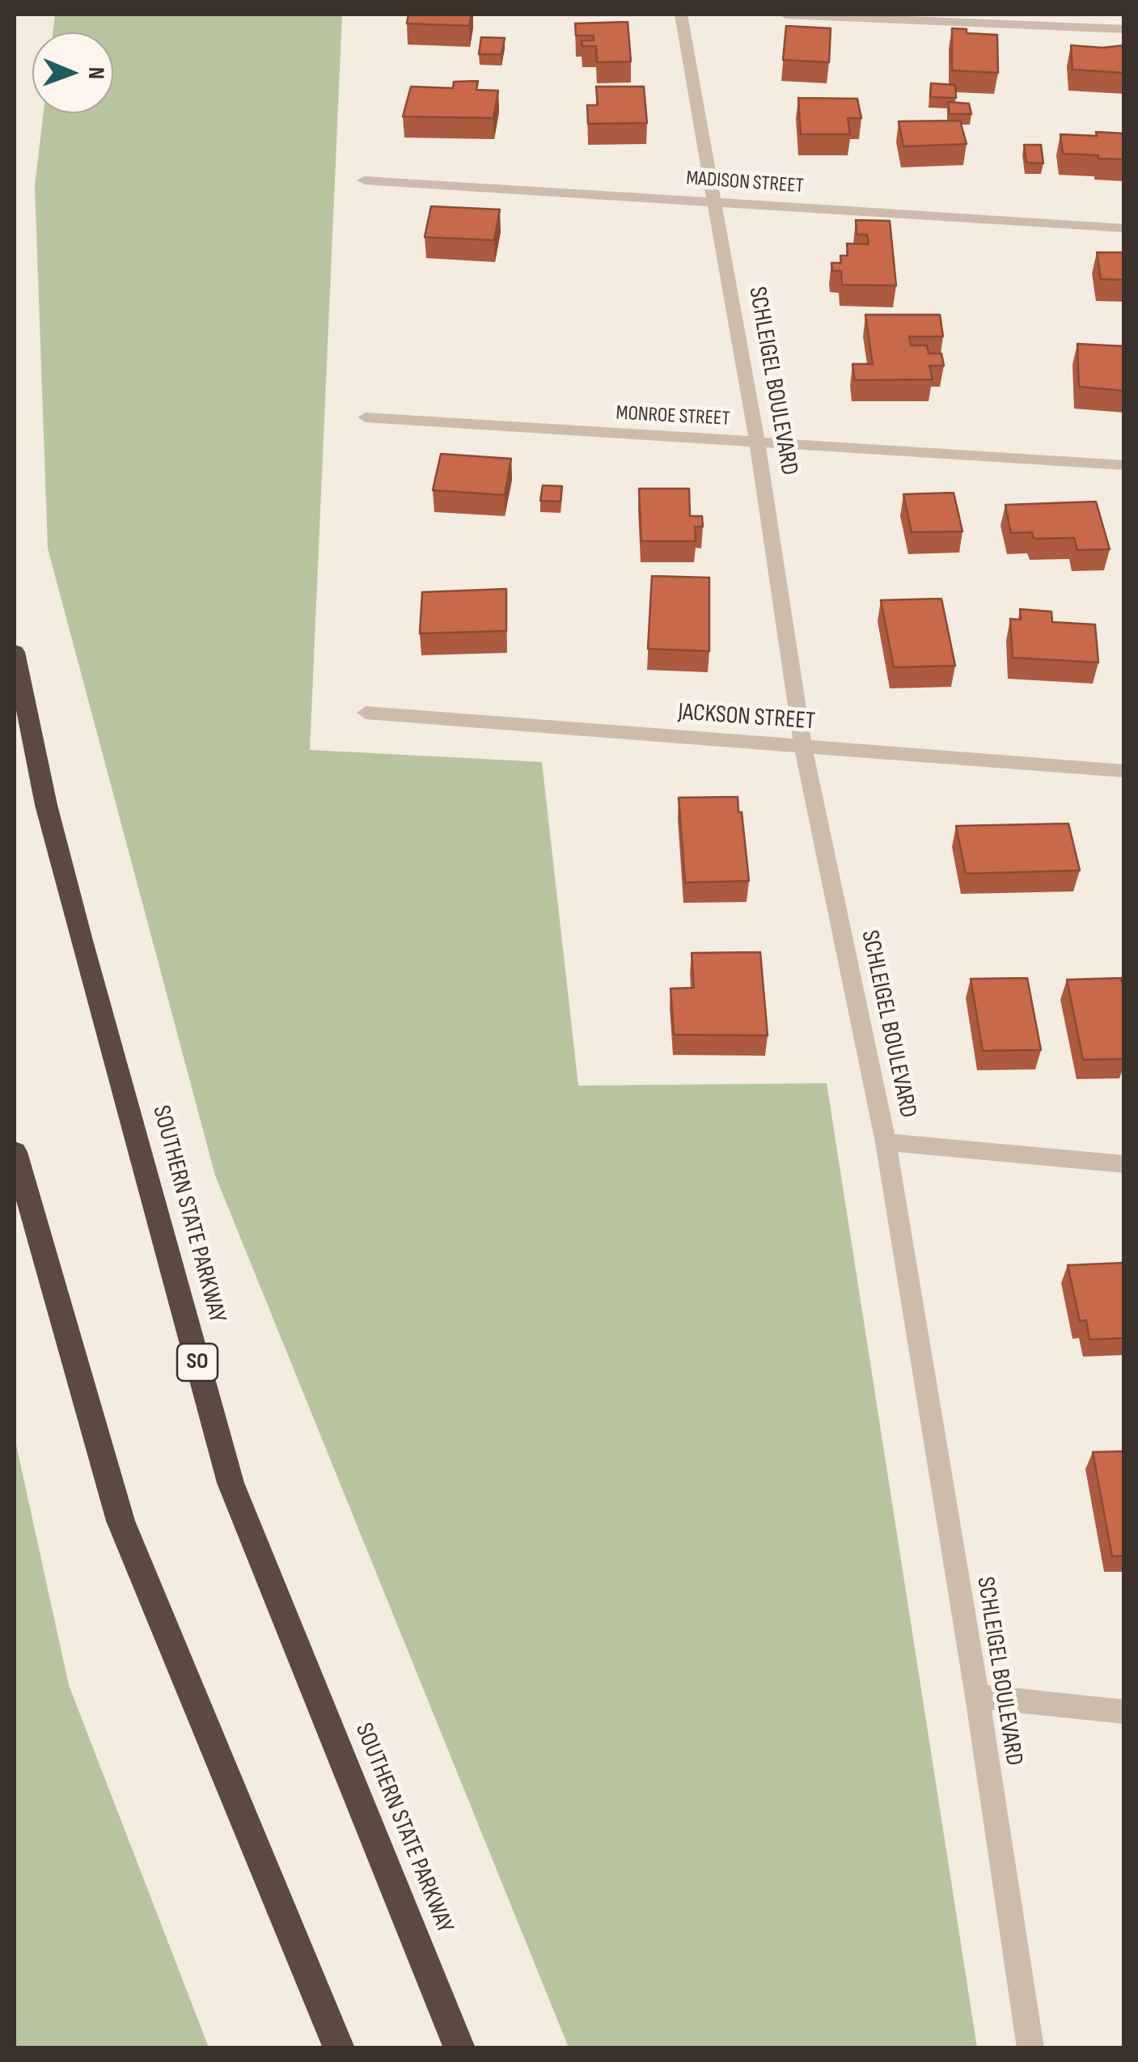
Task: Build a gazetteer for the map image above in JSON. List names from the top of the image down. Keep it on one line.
{"streets":{"highway":["SOUTHERN STATE PARKWAY","SO"],"street":["MADISON STREET","SCHLEIGEL BOULEVARD","MONROE STREET","JACKSON STREET"]},"crossings":[["MADISON STREET","SCHLEIGEL BOULEVARD"],["SCHLEIGEL BOULEVARD","MONROE STREET"],["SCHLEIGEL BOULEVARD","JACKSON STREET"]],"north":"right"}
